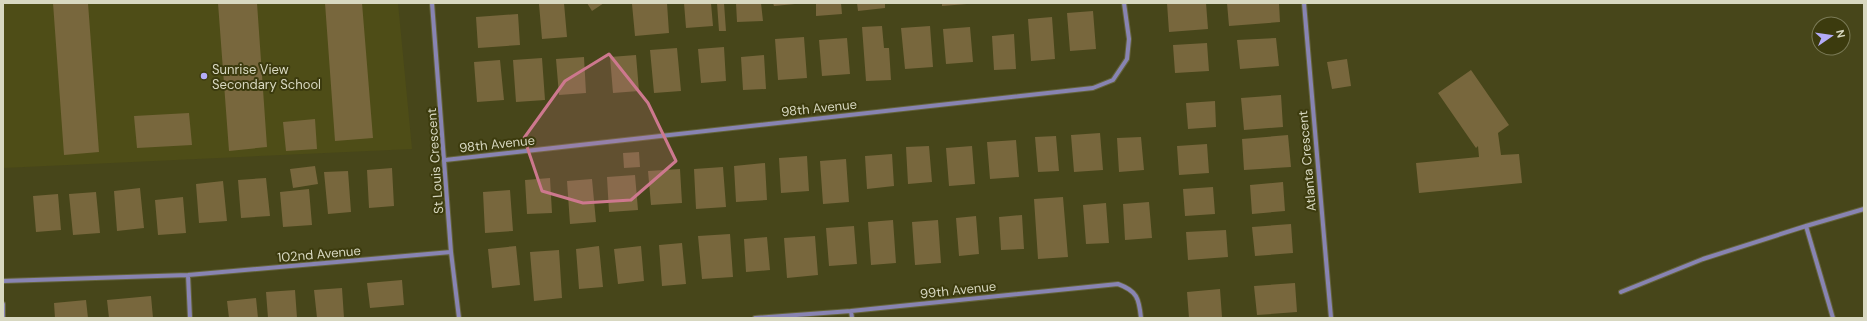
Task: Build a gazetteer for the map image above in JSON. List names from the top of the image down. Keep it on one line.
{"streets":{"street":["98th Avenue","St Louis Crescent","Atlanta Crescent","102nd Avenue","99th Avenue"]},"crossings":[["98th Avenue","St Louis Crescent"],["St Louis Crescent","102nd Avenue"]],"places":["Sunrise View Secondary School"],"north":"right"}
